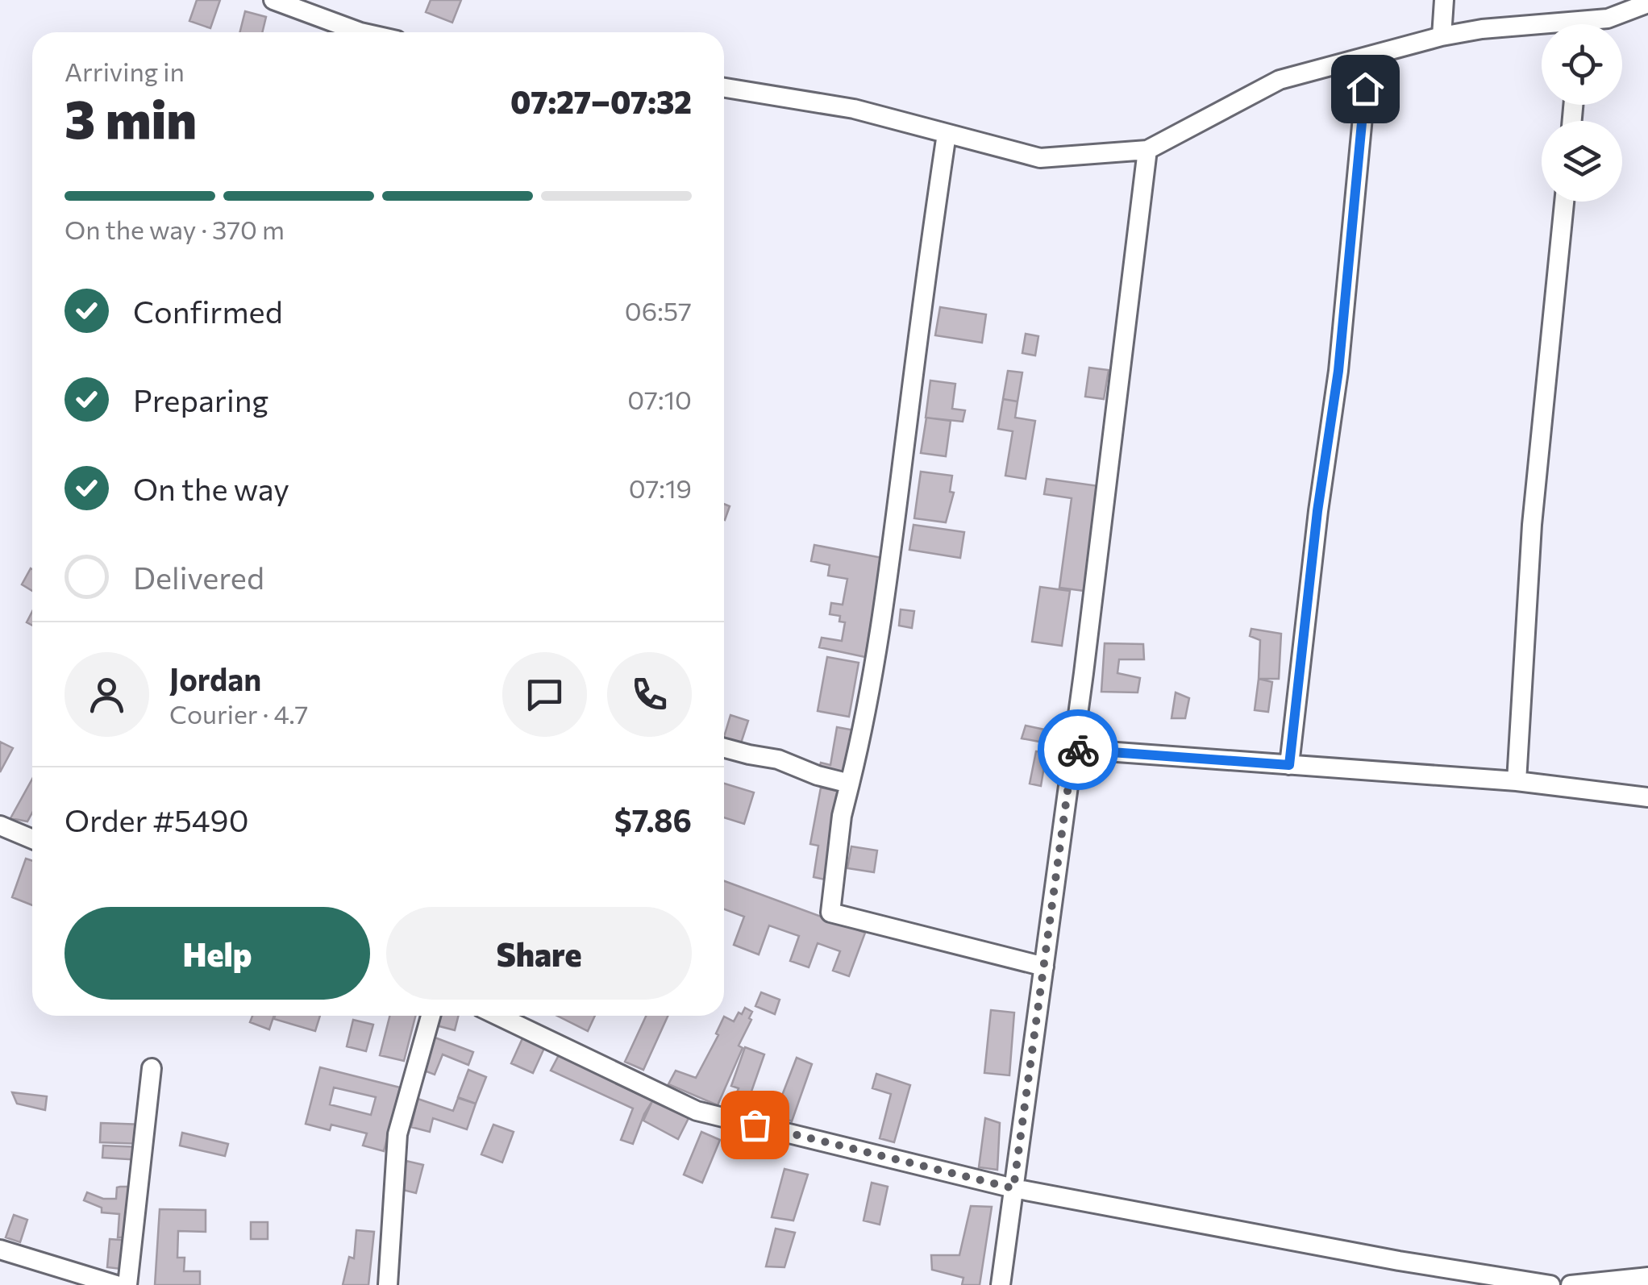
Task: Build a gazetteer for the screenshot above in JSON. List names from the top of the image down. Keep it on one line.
{"page":{"heading":["3 min","Arriving in","07:27–07:32"],"panel":["Jordan","Courier · 4.7","Order #5490","$7.86"],"bar":"On the way · 370 m","list":[["Confirmed","06:57"],["Preparing","07:10"],["On the way","07:19"],"Delivered"],"buttons":["Help","Share"]}}
